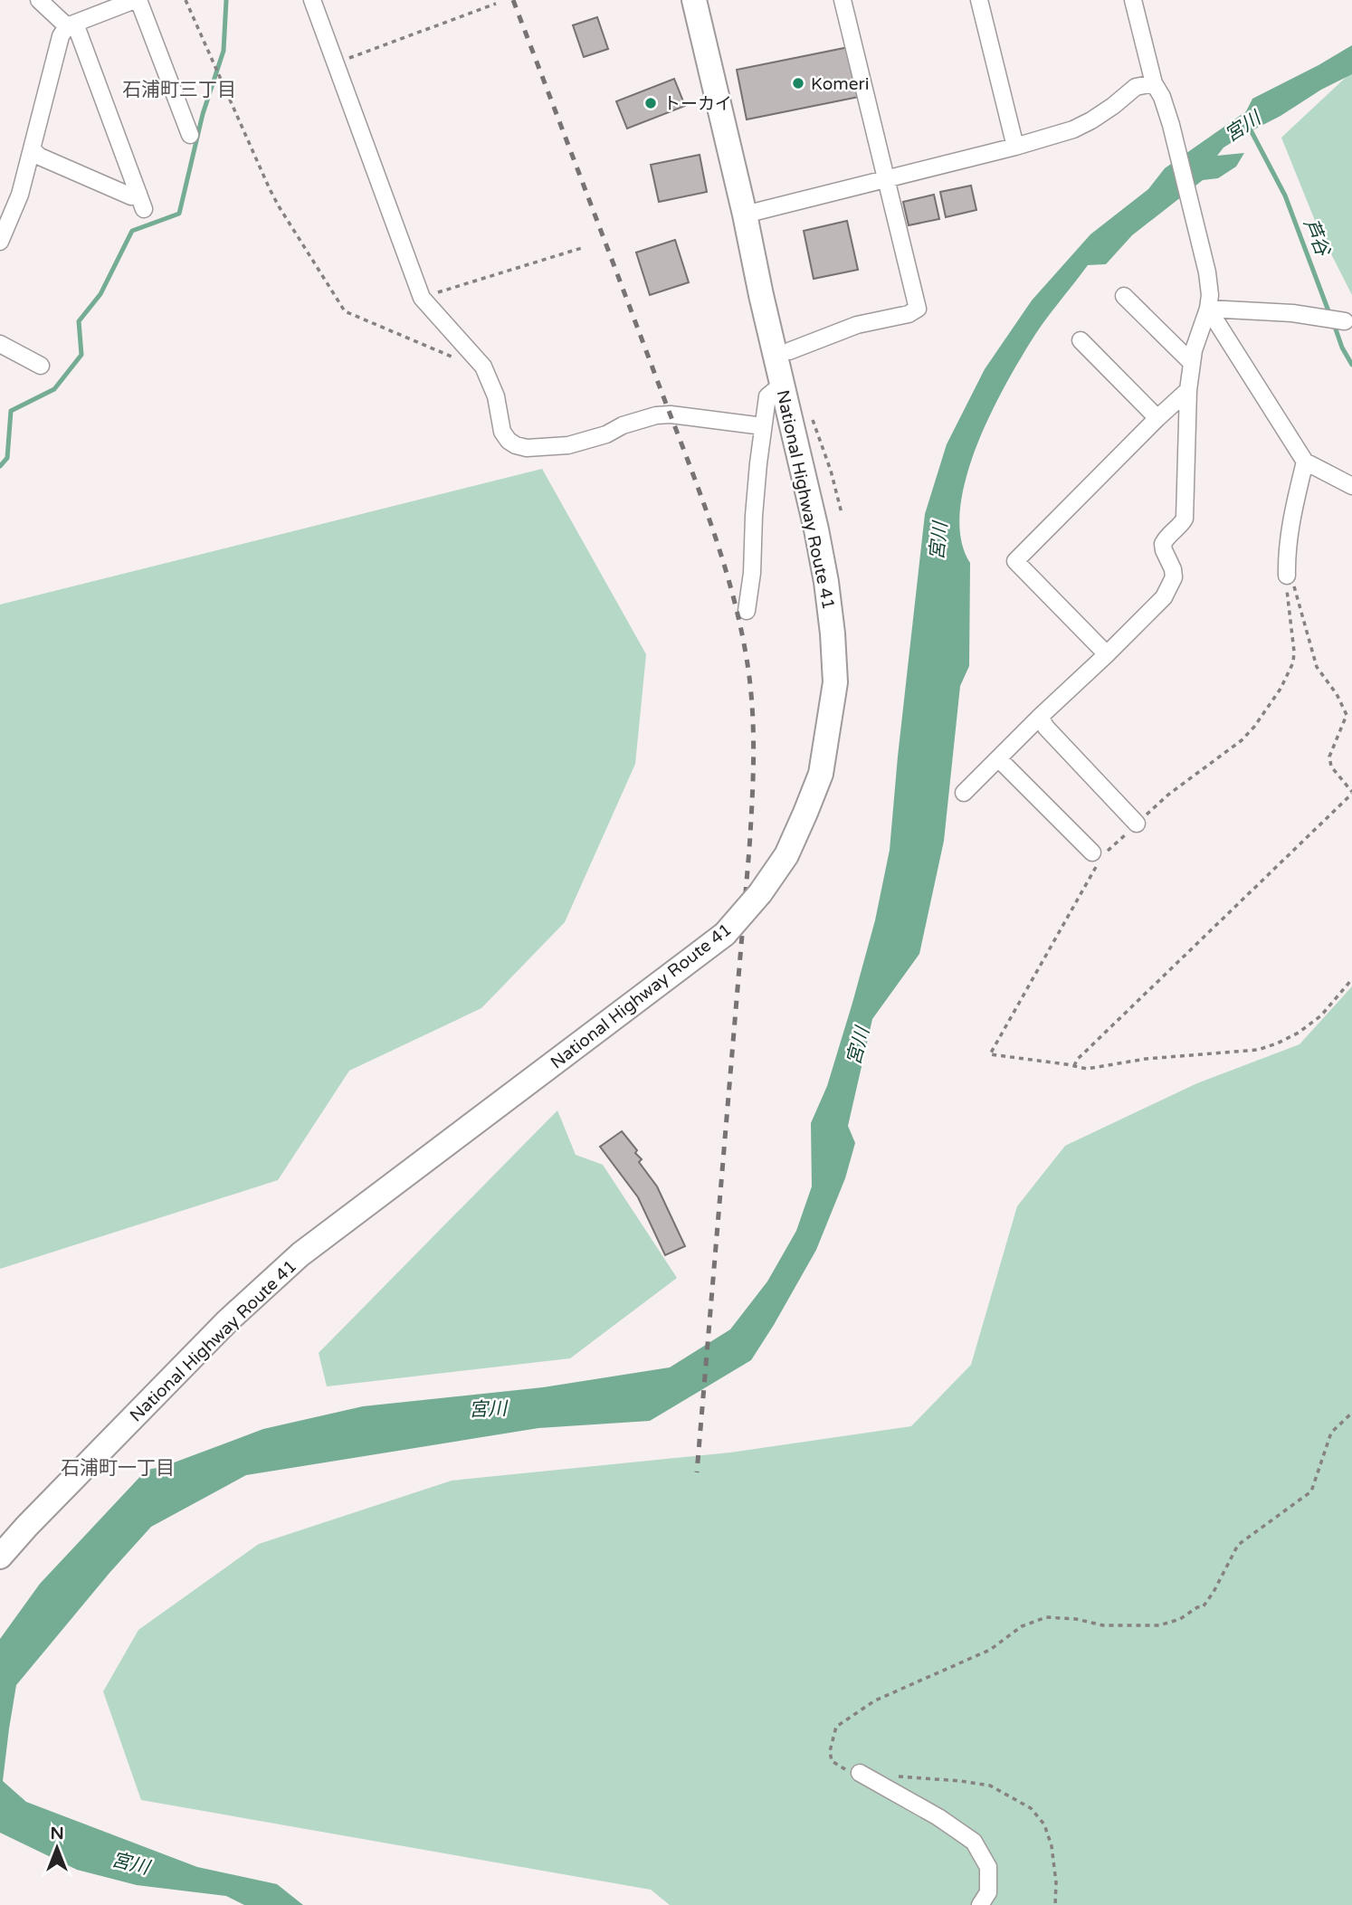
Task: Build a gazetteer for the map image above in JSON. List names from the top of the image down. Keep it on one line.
{"streets":{"highway":["National Highway Route 41"]},"districts":["石浦町三丁目","石浦町一丁目"],"water":["宮川","芦谷"],"places":["Komeri","トーカイ"],"north":"top"}
